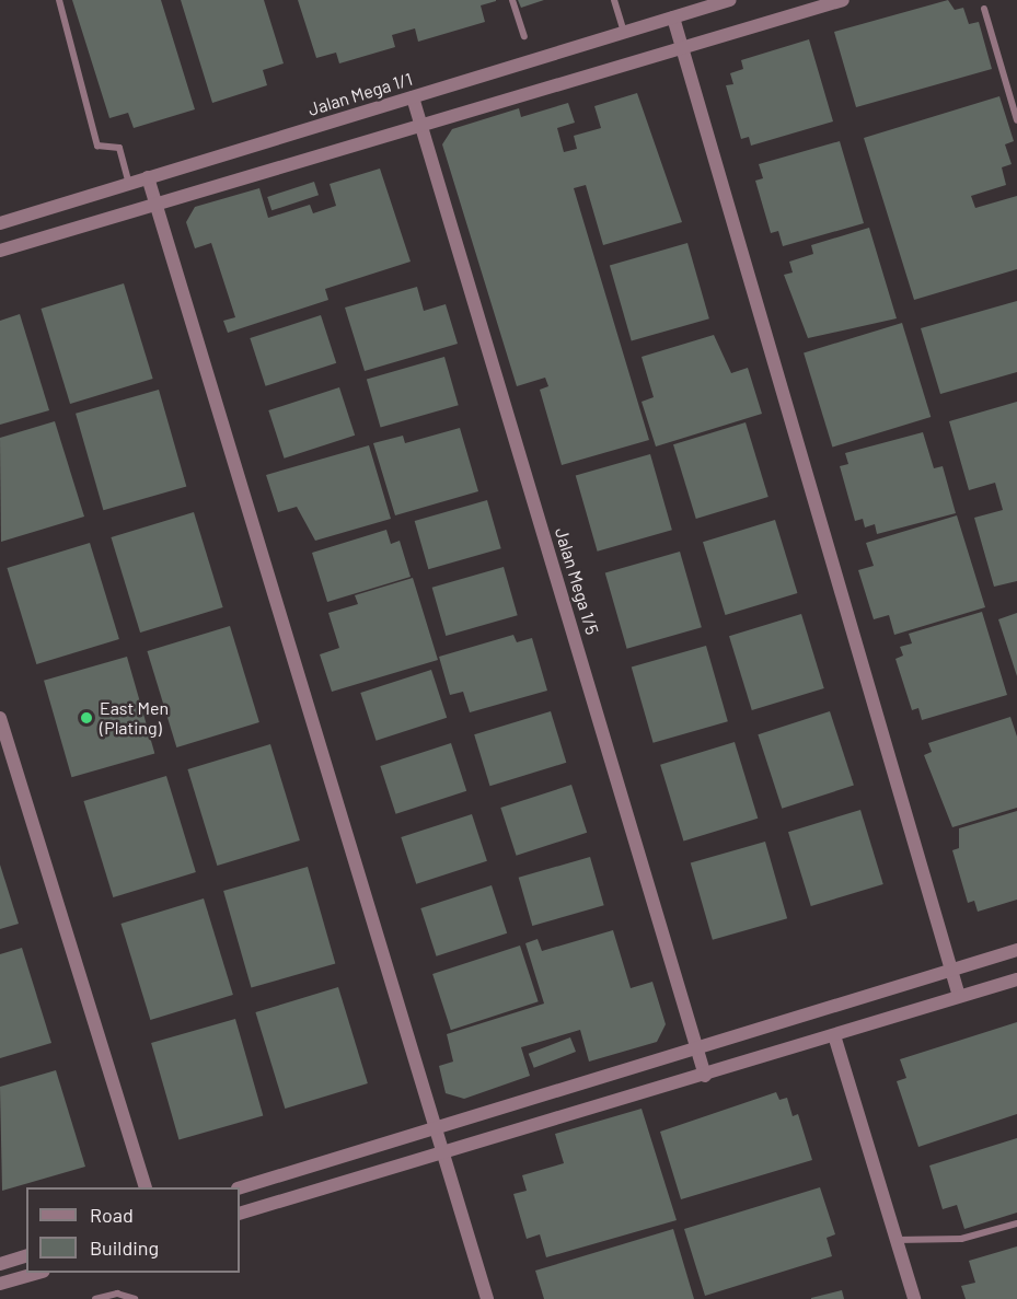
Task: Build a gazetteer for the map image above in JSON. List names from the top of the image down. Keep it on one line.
{"streets":{"street":["Jalan Mega 1/1","Jalan Mega 1/5"]},"crossings":[["Jalan Mega 1/1","Jalan Mega 1/5"]],"places":["East Men (Plating)"],"legend":["Road","Building"]}
